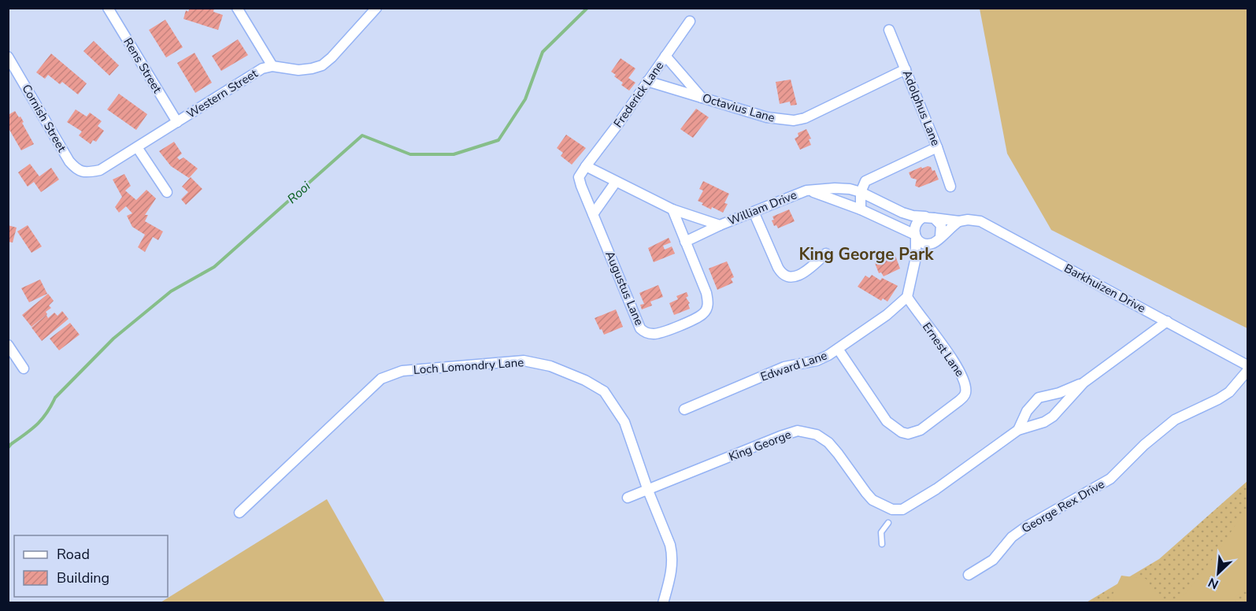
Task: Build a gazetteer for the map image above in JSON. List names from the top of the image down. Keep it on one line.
{"streets":{"street":["Rens Street","Western Street","Frederick Lane","Octavius Lane","Adolphus Lane","Cornish Street","William Drive","Augustus Lane","Barkhuizen Drive","Ernest Lane","Loch Lomondry Lane","Edward Lane","King George","George Rex Drive"]},"crossings":[["Rens Street","Western Street"],["Western Street","Cornish Street"],["Frederick Lane","Octavius Lane"],["Frederick Lane","William Drive"],["Frederick Lane","Augustus Lane"],["Octavius Lane","Adolphus Lane"],["William Drive","Augustus Lane"],["William Drive","Barkhuizen Drive"],["Barkhuizen Drive","King George"],["Ernest Lane","Edward Lane"],["Loch Lomondry Lane","King George"]],"districts":["King George Park"],"water":["Rooi"],"legend":["Road","Building"],"north":"bottom left"}
